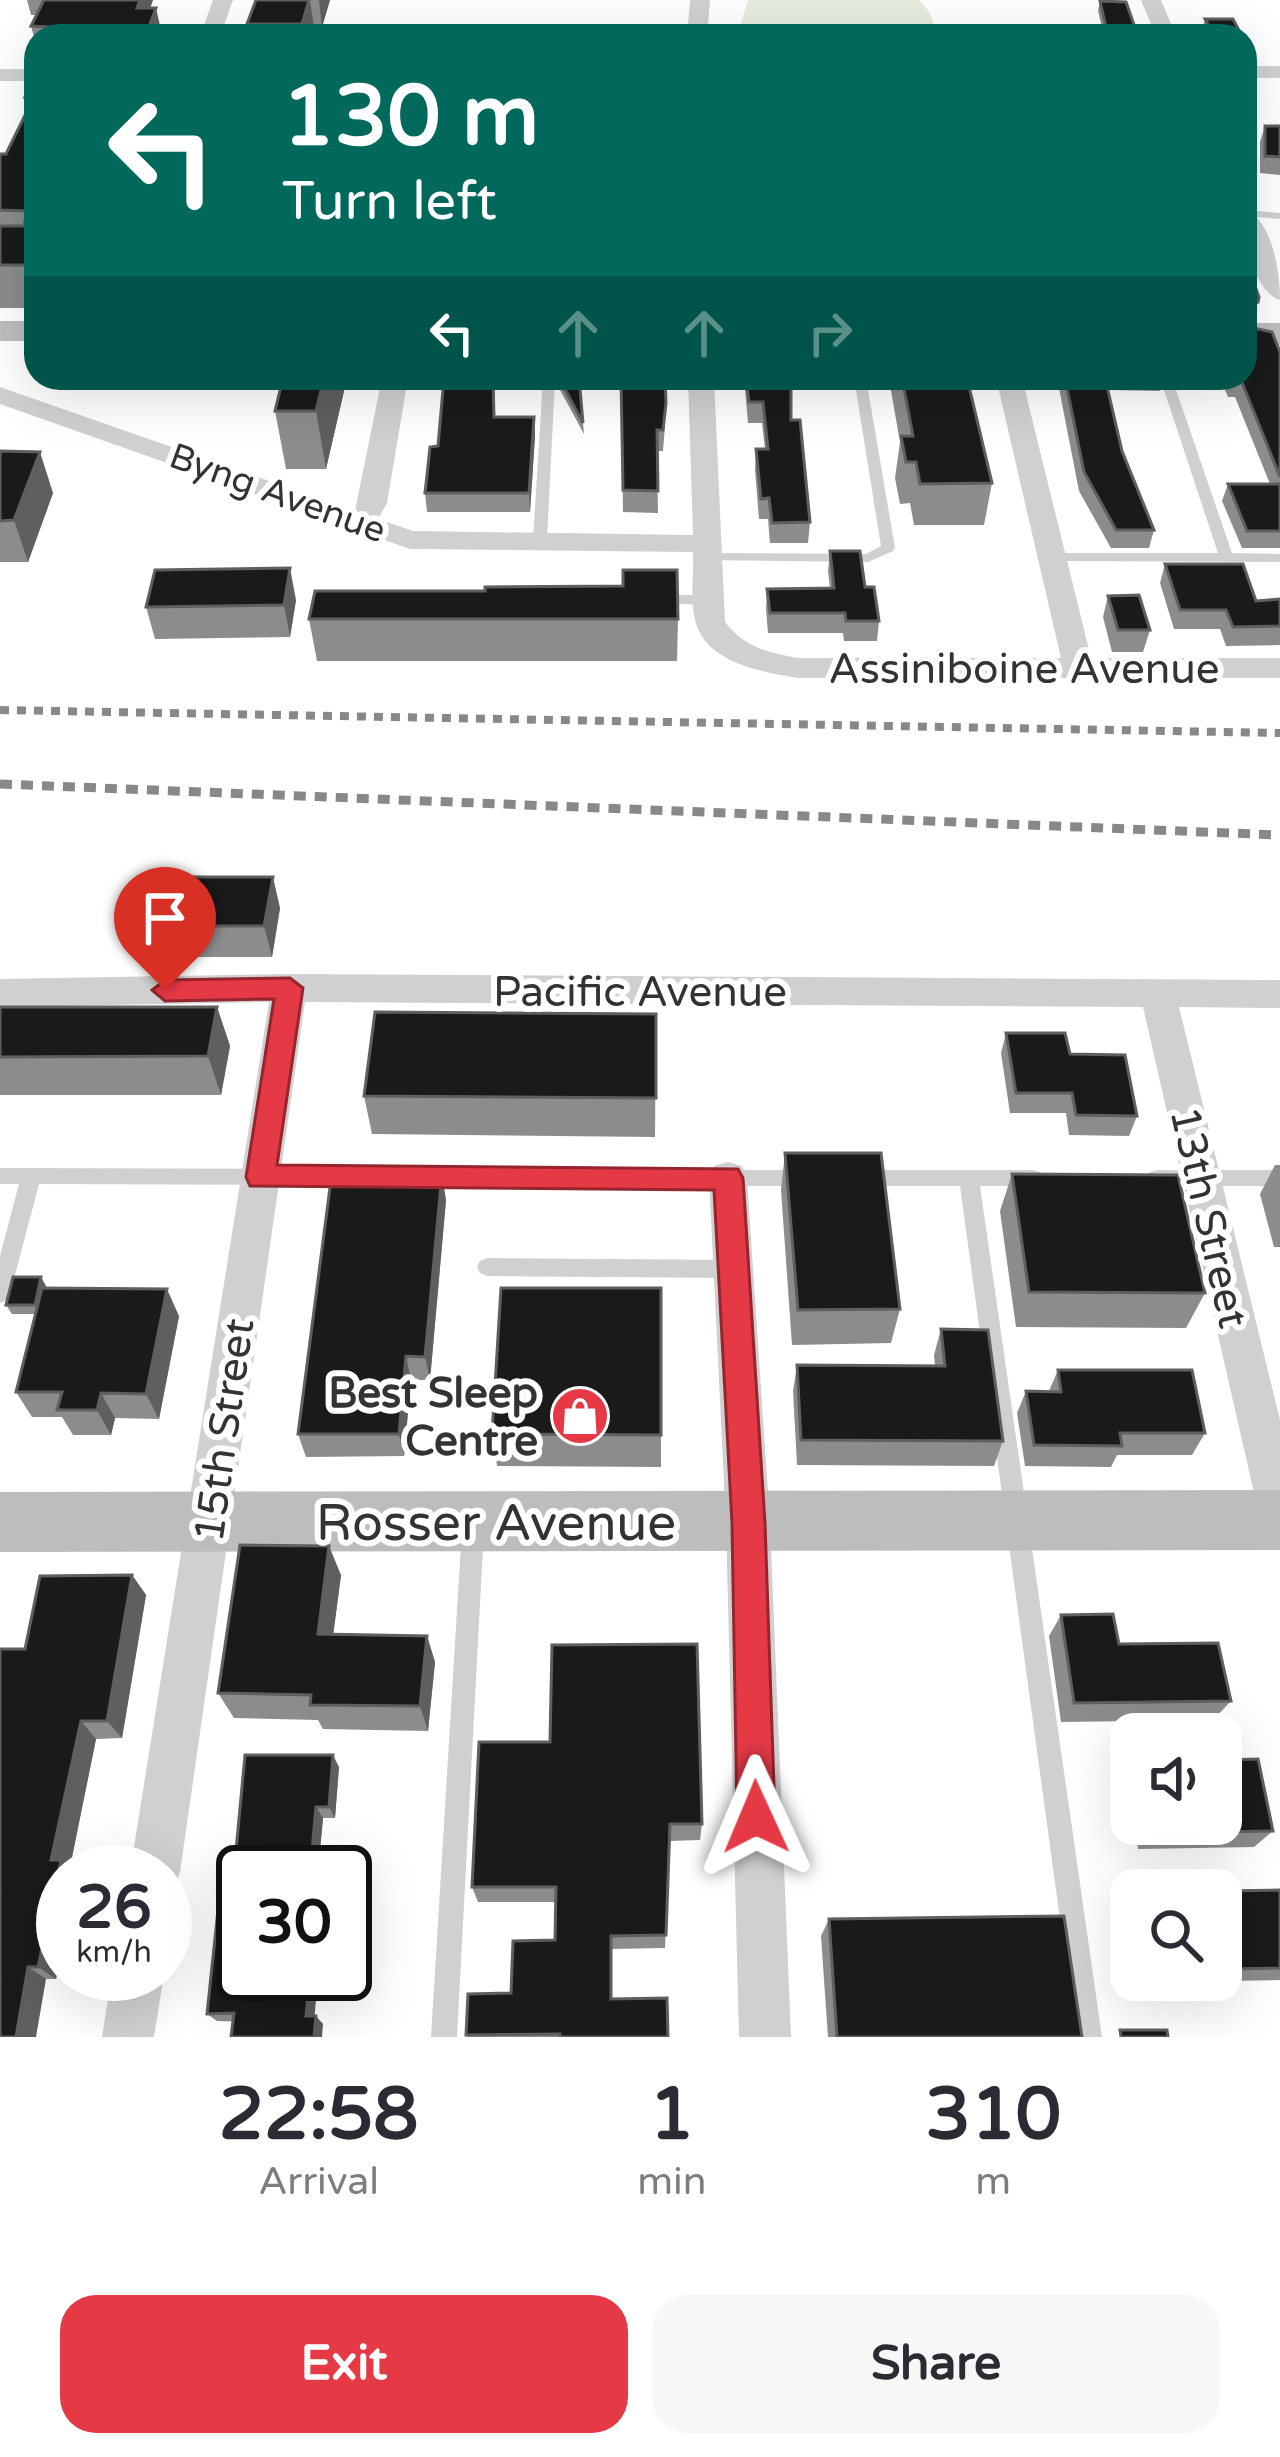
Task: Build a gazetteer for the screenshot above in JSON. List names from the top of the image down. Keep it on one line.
{"streets":{"street":["Byng Avenue","Assiniboine Avenue","Pacific Avenue","13th Street","15th Street","Rosser Avenue"]},"crossings":[["Pacific Avenue","13th Street"],["Pacific Avenue","15th Street"],["15th Street","Rosser Avenue"]],"places":{"shop":["Best Sleep Centre"]},"page":{"turn":["130 m","Turn left"],"speed":"26 km/h","limit":"30","eta":["22:58","Arrival","1","min","310","m"],"buttons":["Exit","Share"]}}
